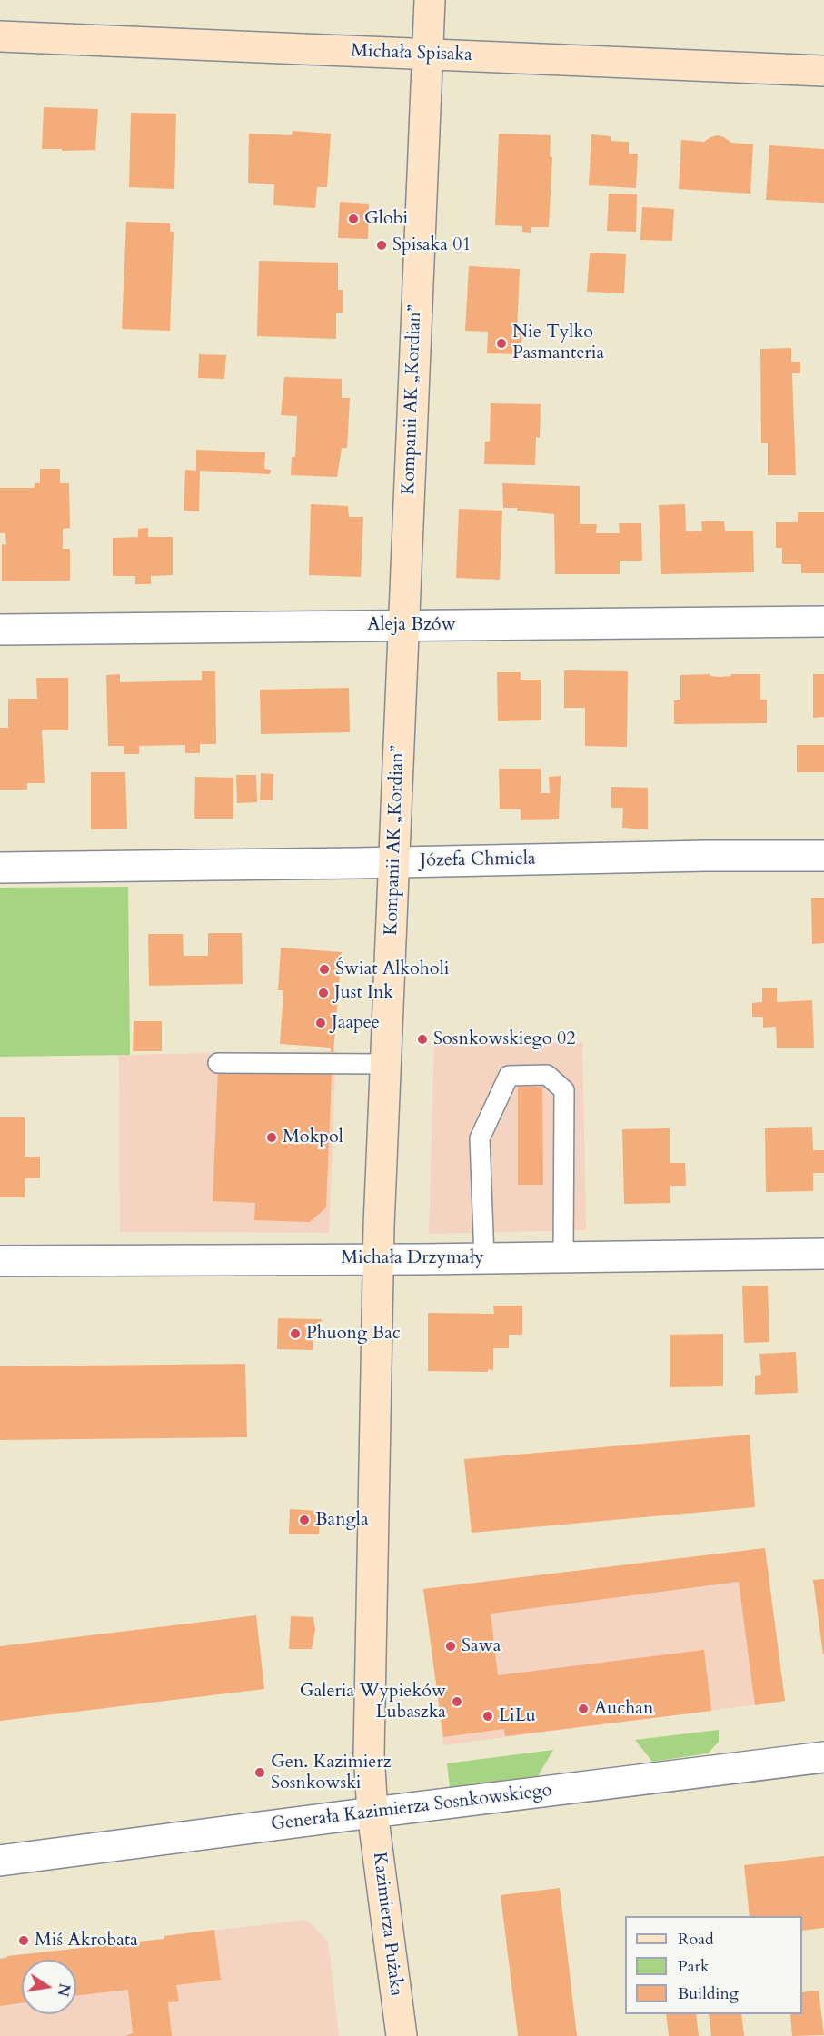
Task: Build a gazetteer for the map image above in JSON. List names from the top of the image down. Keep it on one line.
{"streets":{"street":["Michała Spisaka","Kompanii AK „Kordian”","Aleja Bzów","Józefa Chmiela","Michała Drzymały","Generała Kazimierza Sosnkowskiego","Kazimierza Pużaka"]},"crossings":[["Michała Spisaka","Kompanii AK „Kordian”"],["Kompanii AK „Kordian”","Aleja Bzów"],["Kompanii AK „Kordian”","Józefa Chmiela"],["Kompanii AK „Kordian”","Michała Drzymały"],["Kompanii AK „Kordian”","Generała Kazimierza Sosnkowskiego"],["Kompanii AK „Kordian”","Kazimierza Pużaka"],["Generała Kazimierza Sosnkowskiego","Kazimierza Pużaka"]],"places":["Globi","Spisaka 01","Nie Tylko Pasmanteria","Świat Alkoholi","Just Ink","Jaapee","Sosnkowskiego 02","Mokpol","Phuong Bac","Bangla","Sawa","Galeria Wypieków Lubaszka","Auchan","LiLu","Gen. Kazimierz Sosnkowski","Miś Akrobata"],"legend":["Road","Park","Building"],"north":"right"}
